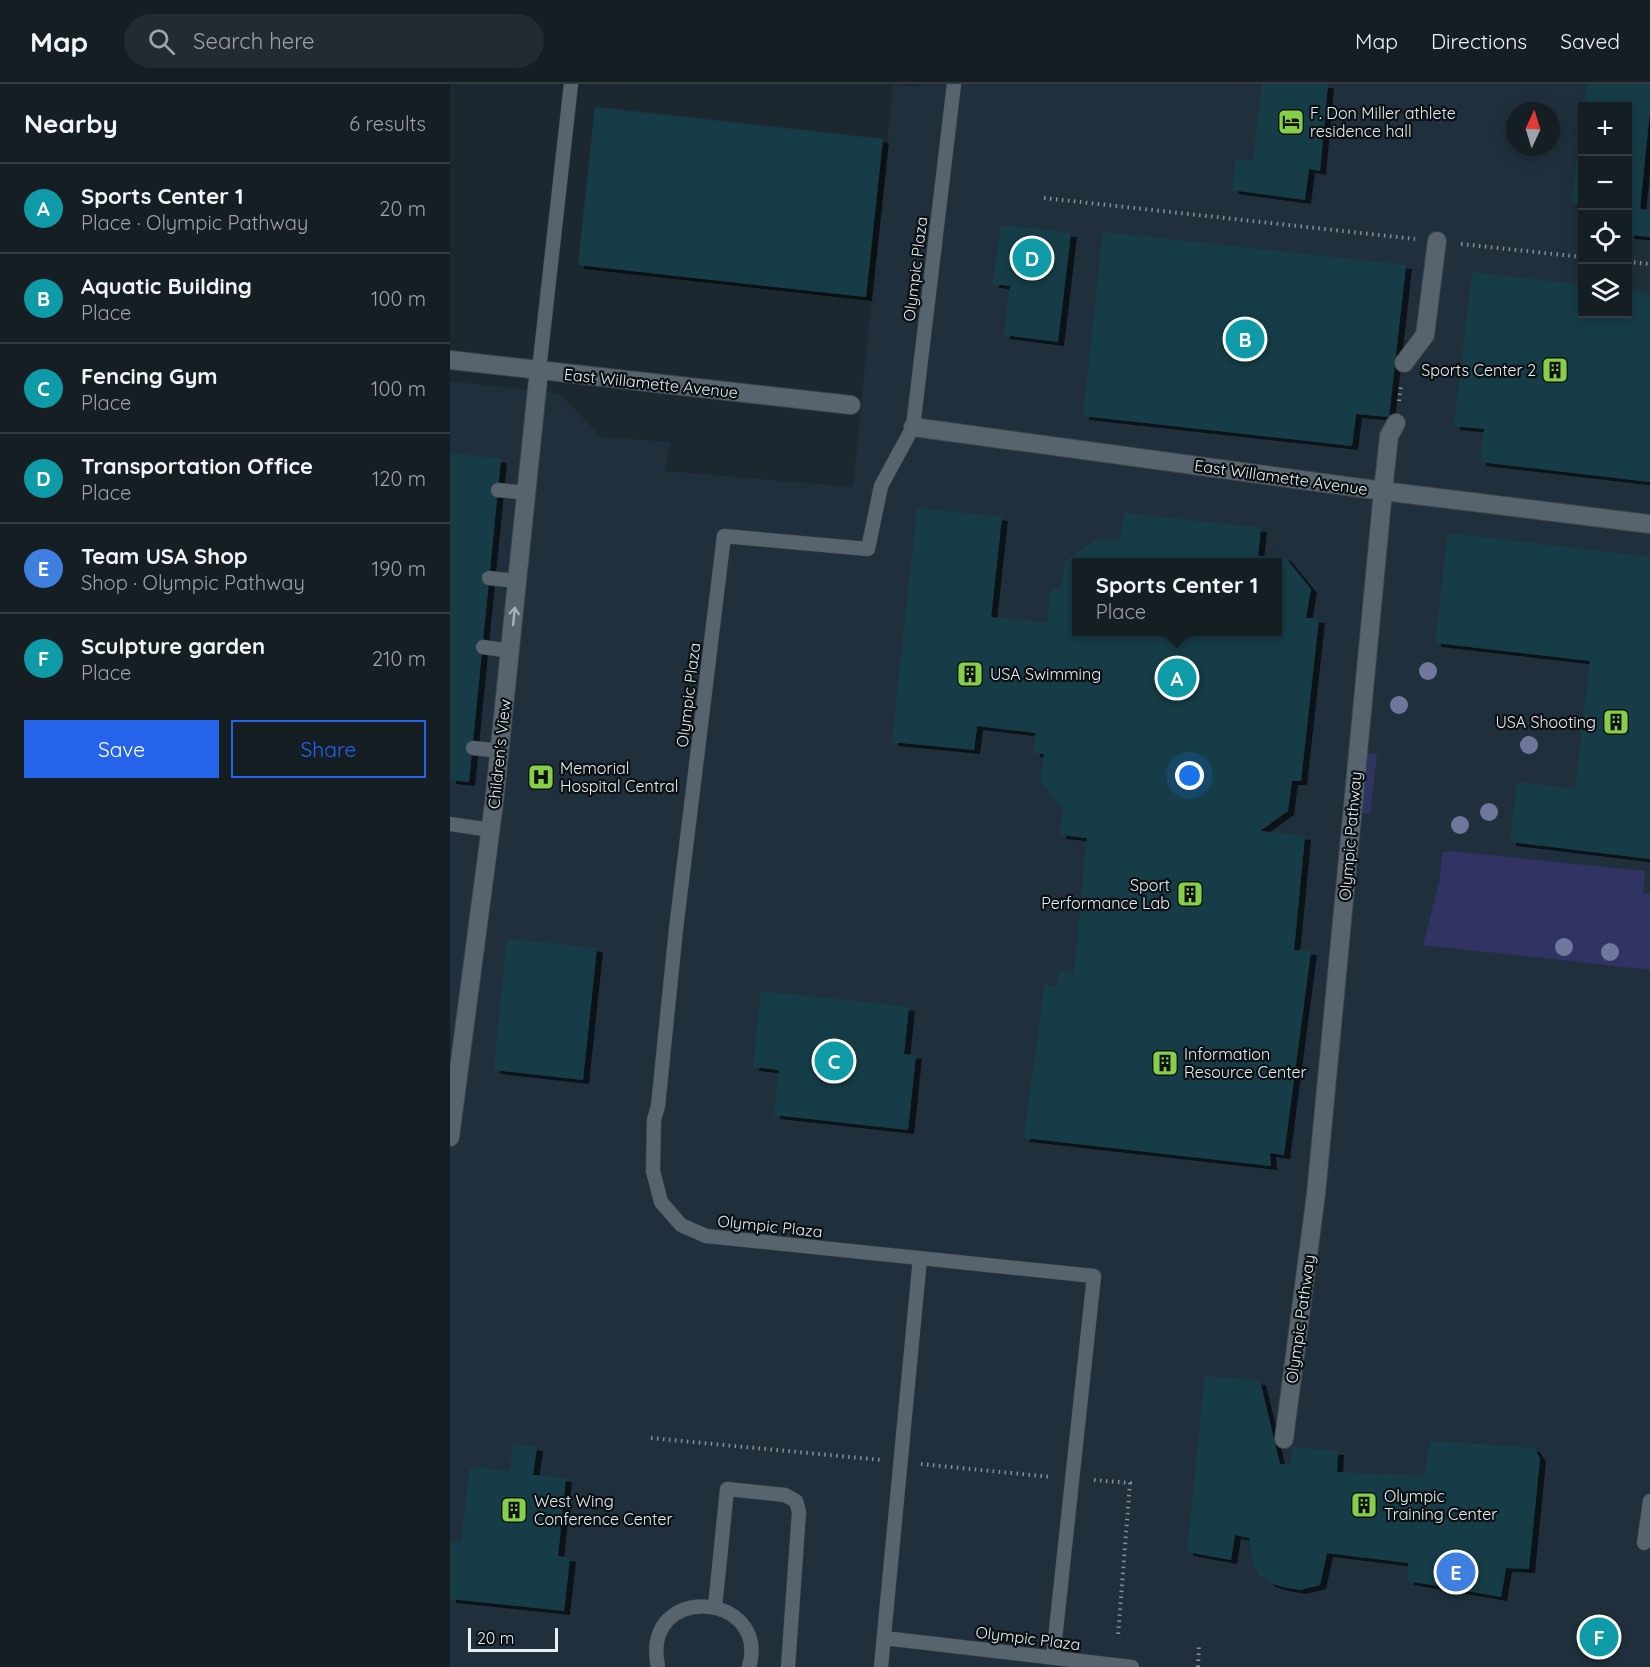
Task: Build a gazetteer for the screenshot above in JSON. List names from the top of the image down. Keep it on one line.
{"streets":{"street":["East Willamette Avenue","Children's View","Olympic Pathway"],"lane":["Olympic Plaza"]},"crossings":[["Olympic Plaza","East Willamette Avenue"],["East Willamette Avenue","Children's View"],["East Willamette Avenue","Olympic Pathway"]],"places":{"hotel":["F. Don Miller athlete residence hall"],"building":["Sports Center 2","USA Swimming","USA Shooting","Sport Performance Lab","Information Resource Center","Olympic Training Center","West Wing Conference Center"],"hospital":["Memorial Hospital Central"]},"scale_bar":"20 m","north":"top","page":{"header":"Map","search":"Search here","nav":["Map","Directions","Saved"],"heading":["Nearby","6 results"],"map_buttons":["+","−"],"list":[{"mark":"A","name":"Sports Center 1","note":"Place · Olympic Pathway","value":"20 m"},{"mark":"B","name":"Aquatic Building","note":"Place","value":"100 m"},{"mark":"C","name":"Fencing Gym","note":"Place","value":"100 m"},{"mark":"D","name":"Transportation Office","note":"Place","value":"120 m"},{"mark":"E","name":"Team USA Shop","note":"Shop · Olympic Pathway","value":"190 m"},{"mark":"F","name":"Sculpture garden","note":"Place","value":"210 m"}],"pins":["D","B","A","C","E","F"],"popup":["Sports Center 1","Place"],"buttons":["Save","Share"],"scale":"20 m"}}
